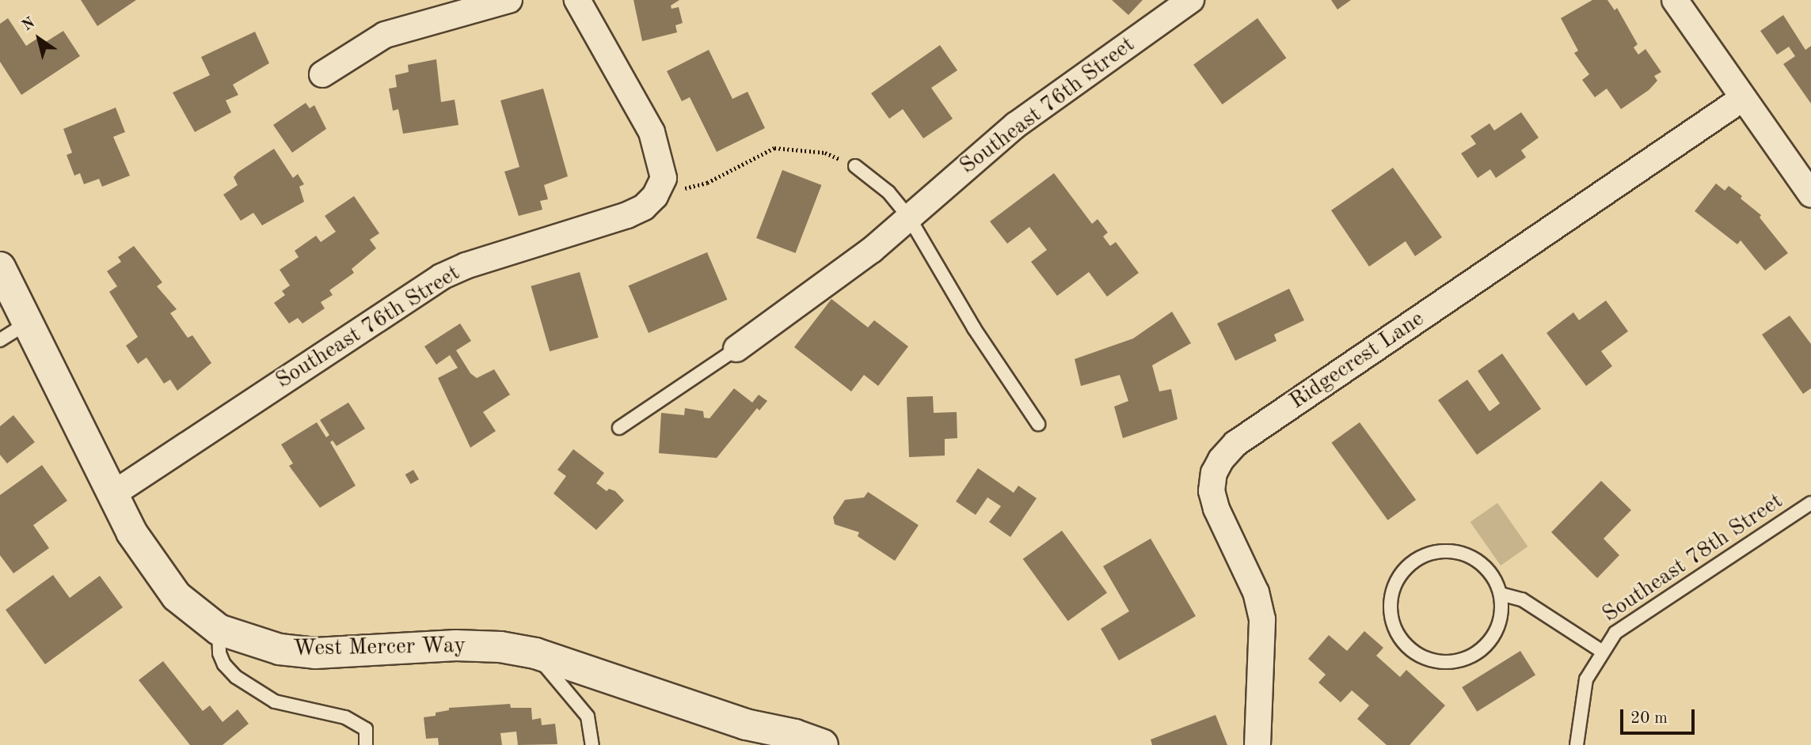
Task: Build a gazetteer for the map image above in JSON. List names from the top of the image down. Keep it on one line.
{"streets":{"street":["Southeast 76th Street","Ridgecrest Lane","West Mercer Way"],"lane":["Southeast 78th Street"]},"crossings":[["Southeast 76th Street","West Mercer Way"]],"scale_bar":"20 m","north":"top left"}
